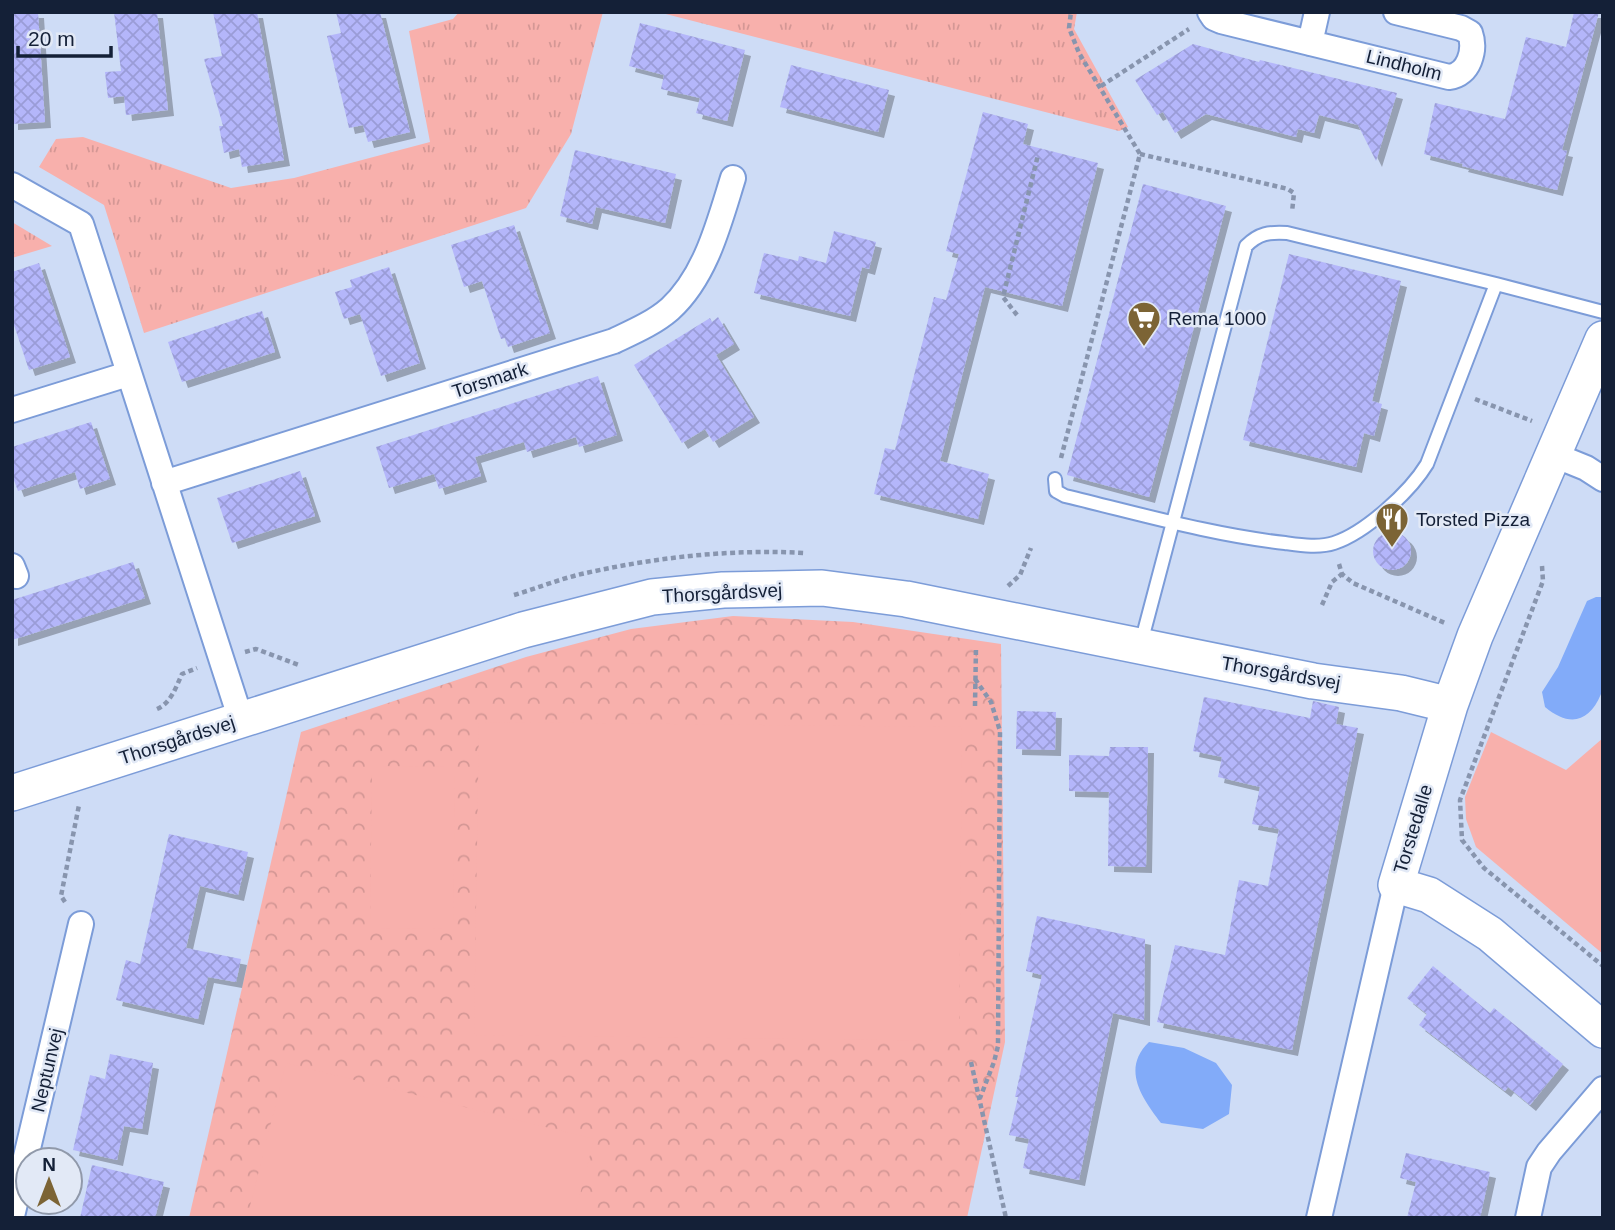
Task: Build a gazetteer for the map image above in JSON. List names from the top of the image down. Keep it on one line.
{"streets":{"street":["Lindholm","Torsmark","Thorsgårdsvej","Torstedalle","Neptunvej"]},"crossings":[["Thorsgårdsvej","Torstedalle"]],"places":{"supermarket":["Rema 1000"],"restaurant":["Torsted Pizza"]},"scale_bar":"20 m","north":"top"}
